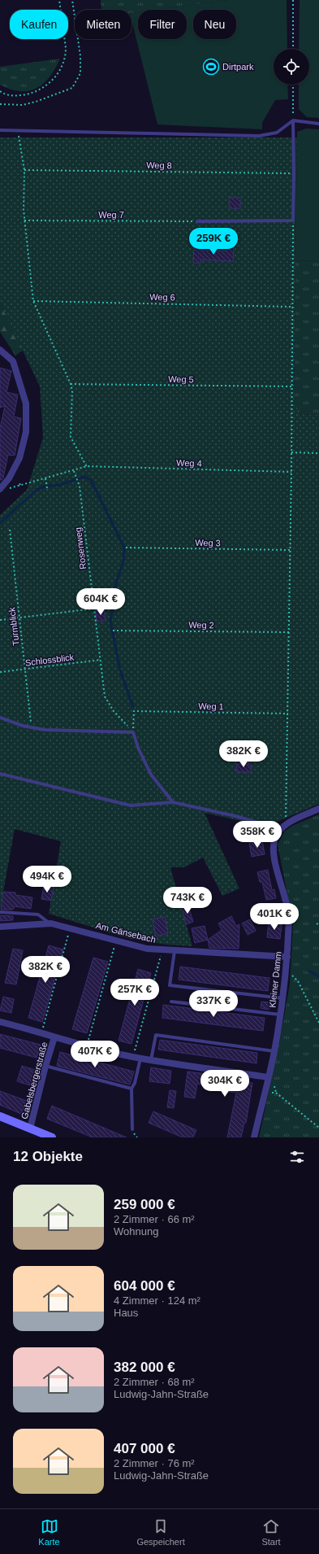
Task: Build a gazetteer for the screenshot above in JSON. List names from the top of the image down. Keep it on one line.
{"streets":{"street":["Am Gänsebach","Kleiner Damm","Gabelsbergerstraße"],"path":["Weg 8","Weg 7","Weg 6","Weg 5","Weg 4","Weg 3","Rosenweg","Weg 2","Turmblick","Schlossblick","Weg 1"]},"crossings":[["Weg 4","Rosenweg"],["Rosenweg","Schlossblick"],["Turmblick","Schlossblick"],["Am Gänsebach","Kleiner Damm"]],"places":{"sports":["Dirtpark"]},"page":{"chip":["Kaufen","Mieten","Filter","Neu"],"price":["259K €","604K €","382K €","358K €","494K €","743K €","401K €","382K €","257K €","337K €","407K €","304K €"],"heading":"12 Objekte","list":[{"name":"259 000 €","note":"2 Zimmer · 66 m² · Wohnung"},{"name":"604 000 €","note":"4 Zimmer · 124 m² · Haus"},{"name":"382 000 €","note":"2 Zimmer · 68 m² · Ludwig-Jahn-Straße"},{"name":"407 000 €","note":"2 Zimmer · 76 m² · Ludwig-Jahn-Straße"}],"tabs":["Karte","Gespeichert","Start"]}}
